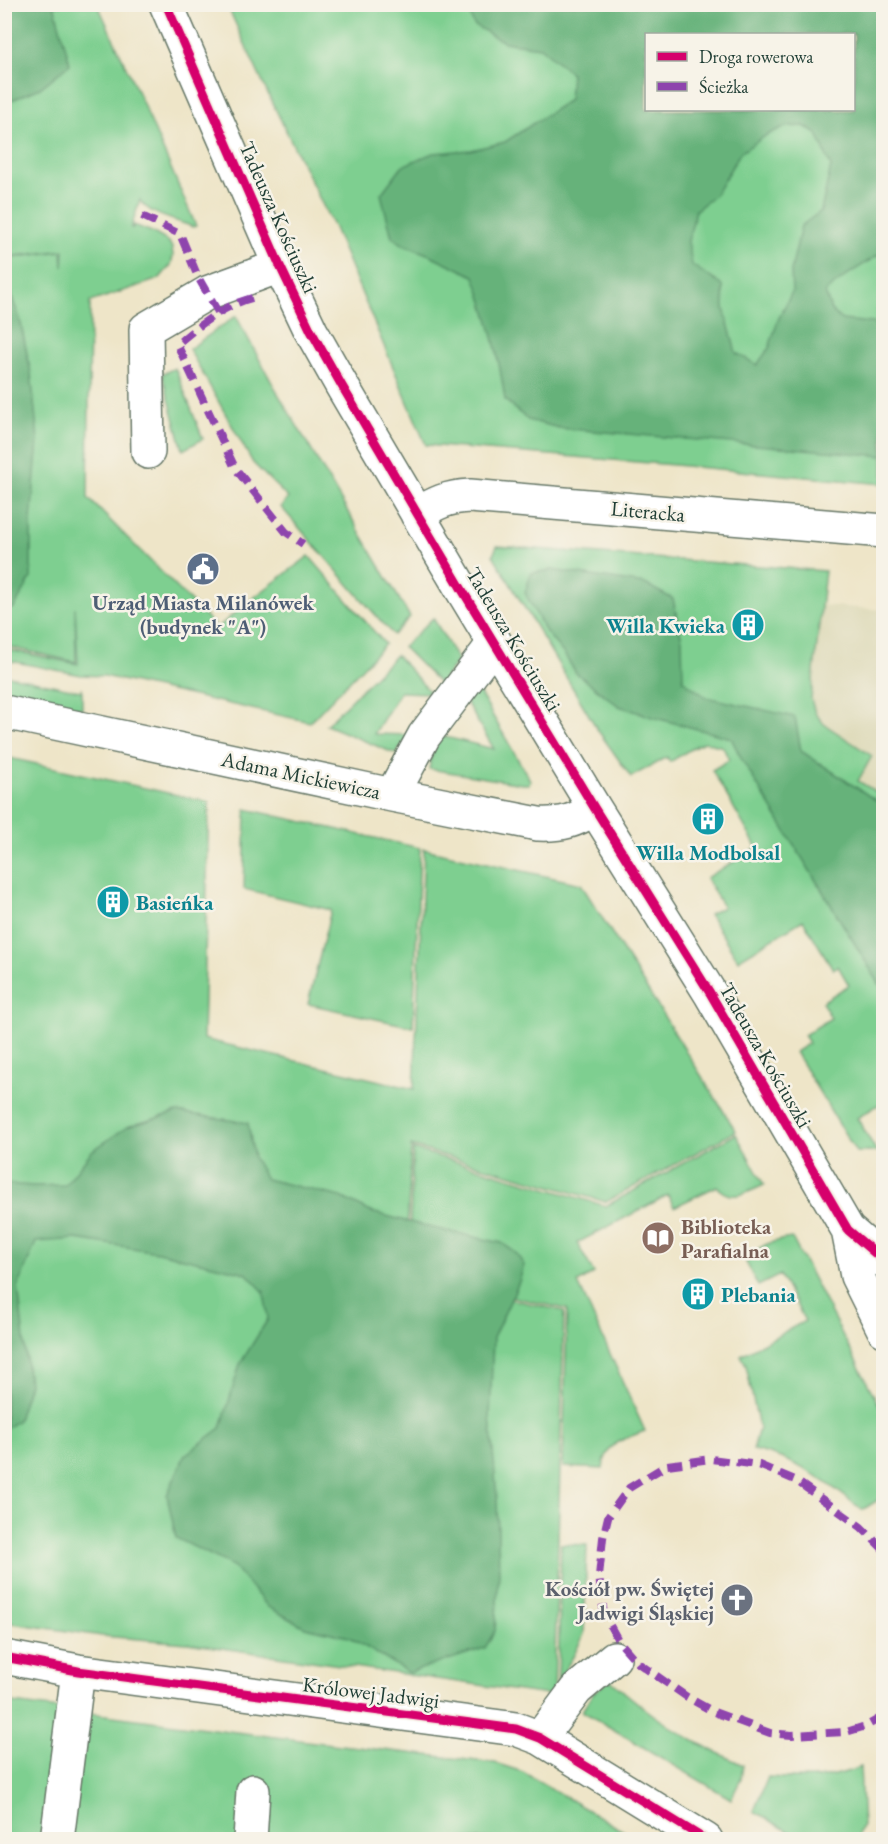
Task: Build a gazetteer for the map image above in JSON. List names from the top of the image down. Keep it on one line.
{"streets":{"street":["Tadeusza Kościuszki","Literacka","Adama Mickiewicza","Królowej Jadwigi"]},"crossings":[["Tadeusza Kościuszki","Literacka"],["Tadeusza Kościuszki","Adama Mickiewicza"]],"places":{"public building":["Urząd Miasta Milanówek (budynek \"A\")"],"building":["Willa Kwieka","Willa Modbolsal","Basieńka","Plebania"],"library":["Biblioteka Parafialna"],"church":["Kościół pw. Świętej Jadwigi Śląskiej"]},"legend":["Droga rowerowa","Ścieżka"]}
